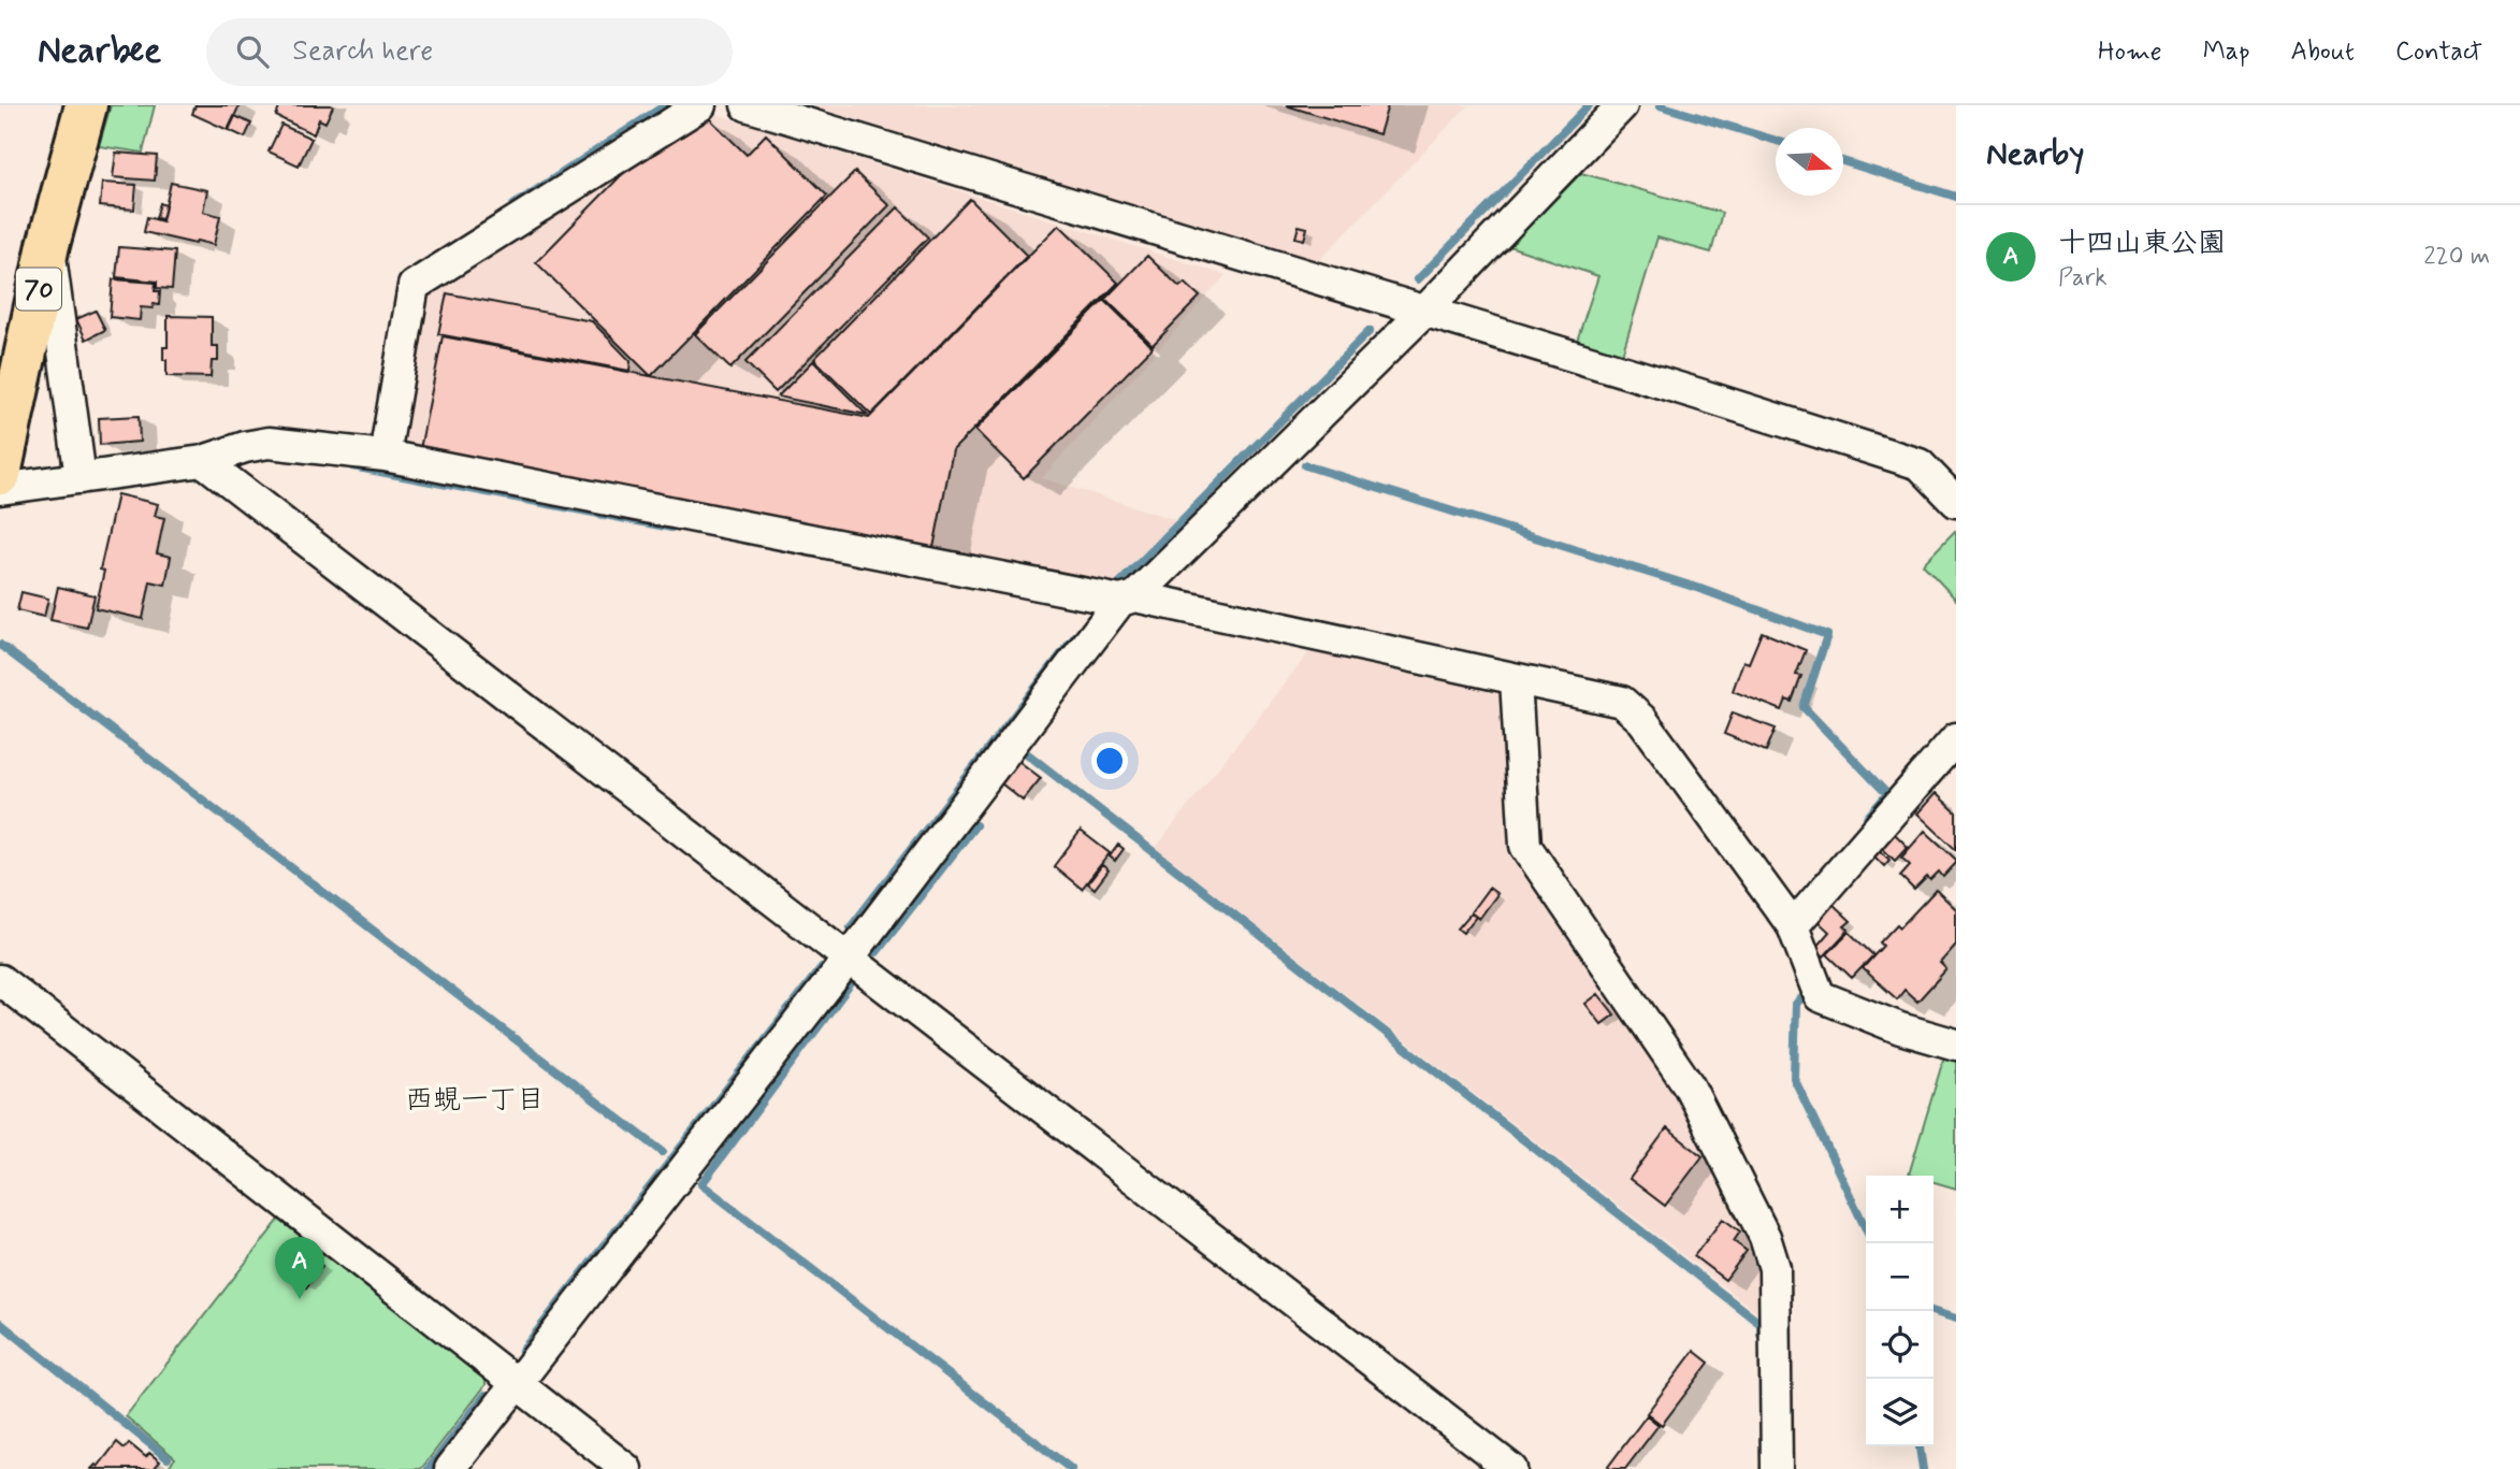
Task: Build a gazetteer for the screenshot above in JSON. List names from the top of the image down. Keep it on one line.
{"streets":{"main road":["70"]},"districts":["西蜆一丁目"],"north":"right","page":{"header":"Nearbee","search":"Search here","nav":["Home","Map","About","Contact"],"heading":"Nearby","list":[{"mark":"A","name":"十四山東公園","note":"Park","value":"220 m"}],"map_buttons":["+","−"],"pins":"A"}}
